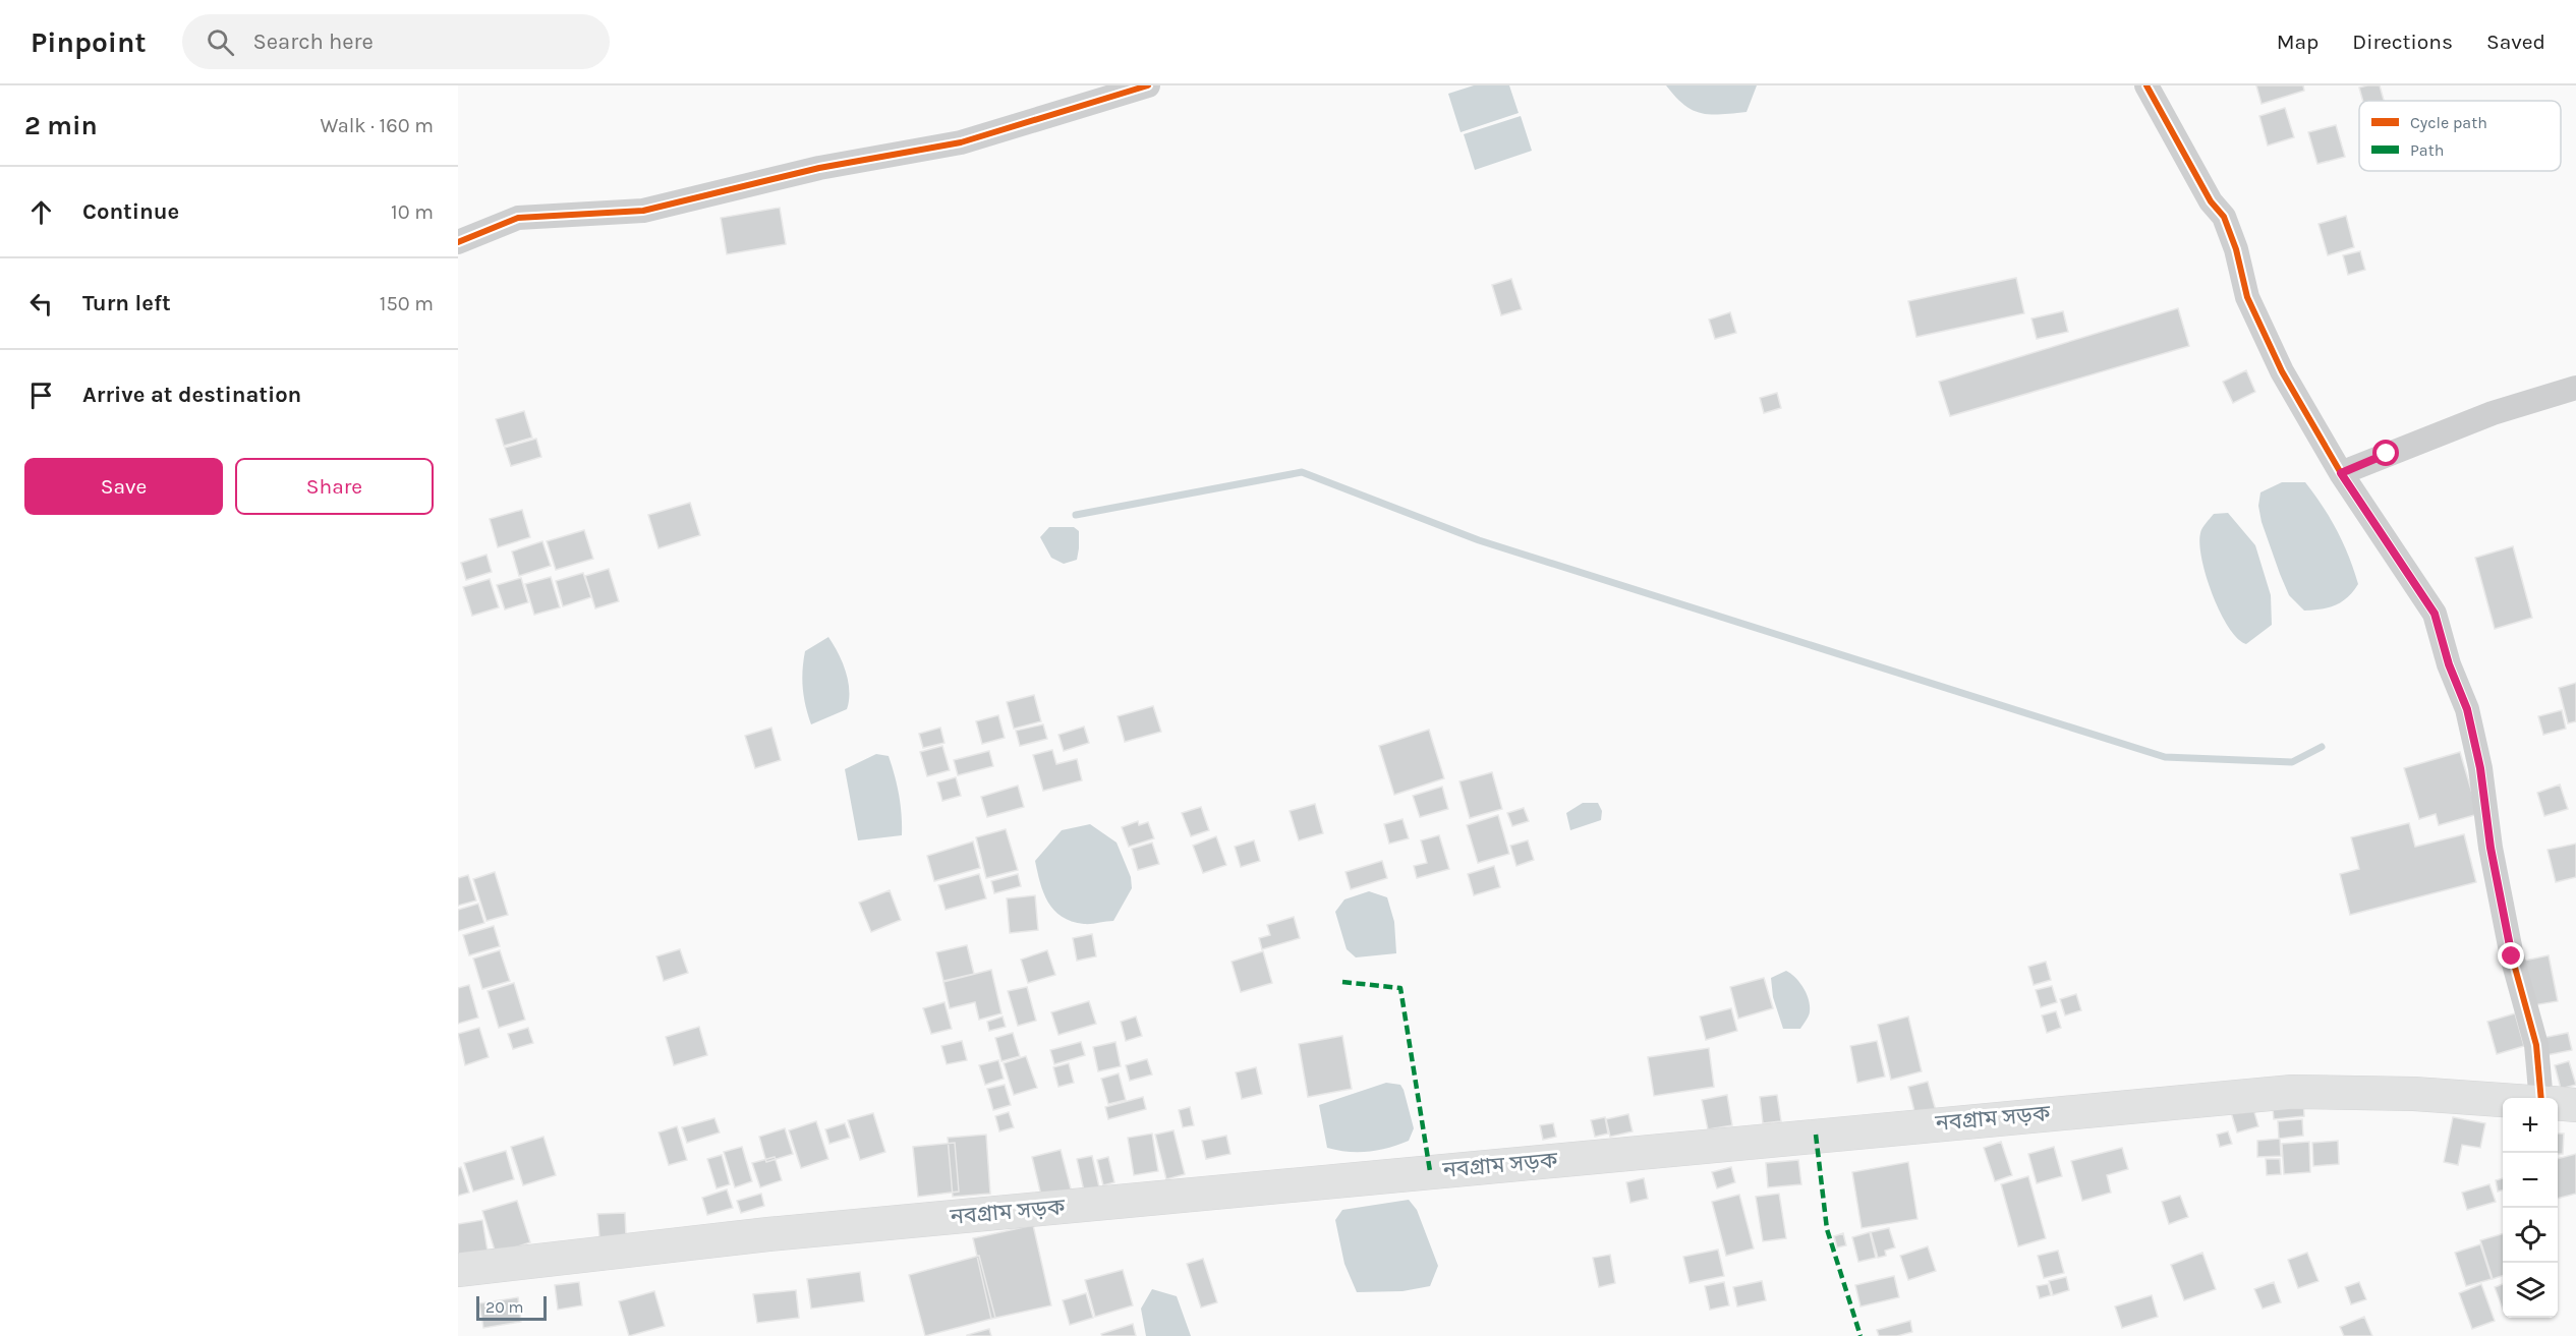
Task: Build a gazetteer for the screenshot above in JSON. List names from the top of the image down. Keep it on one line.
{"streets":{"main road":["নবগ্রাম সড়ক"]},"legend":["Cycle path","Path"],"scale_bar":"20 m","page":{"header":"Pinpoint","search":"Search here","nav":["Map","Directions","Saved"],"heading":["2 min","Walk · 160 m"],"list":[["Continue","10 m"],["Turn left","150 m"],"Arrive at destination"],"buttons":["Save","Share"],"map_buttons":["+","−"],"scale":"20 m"}}
